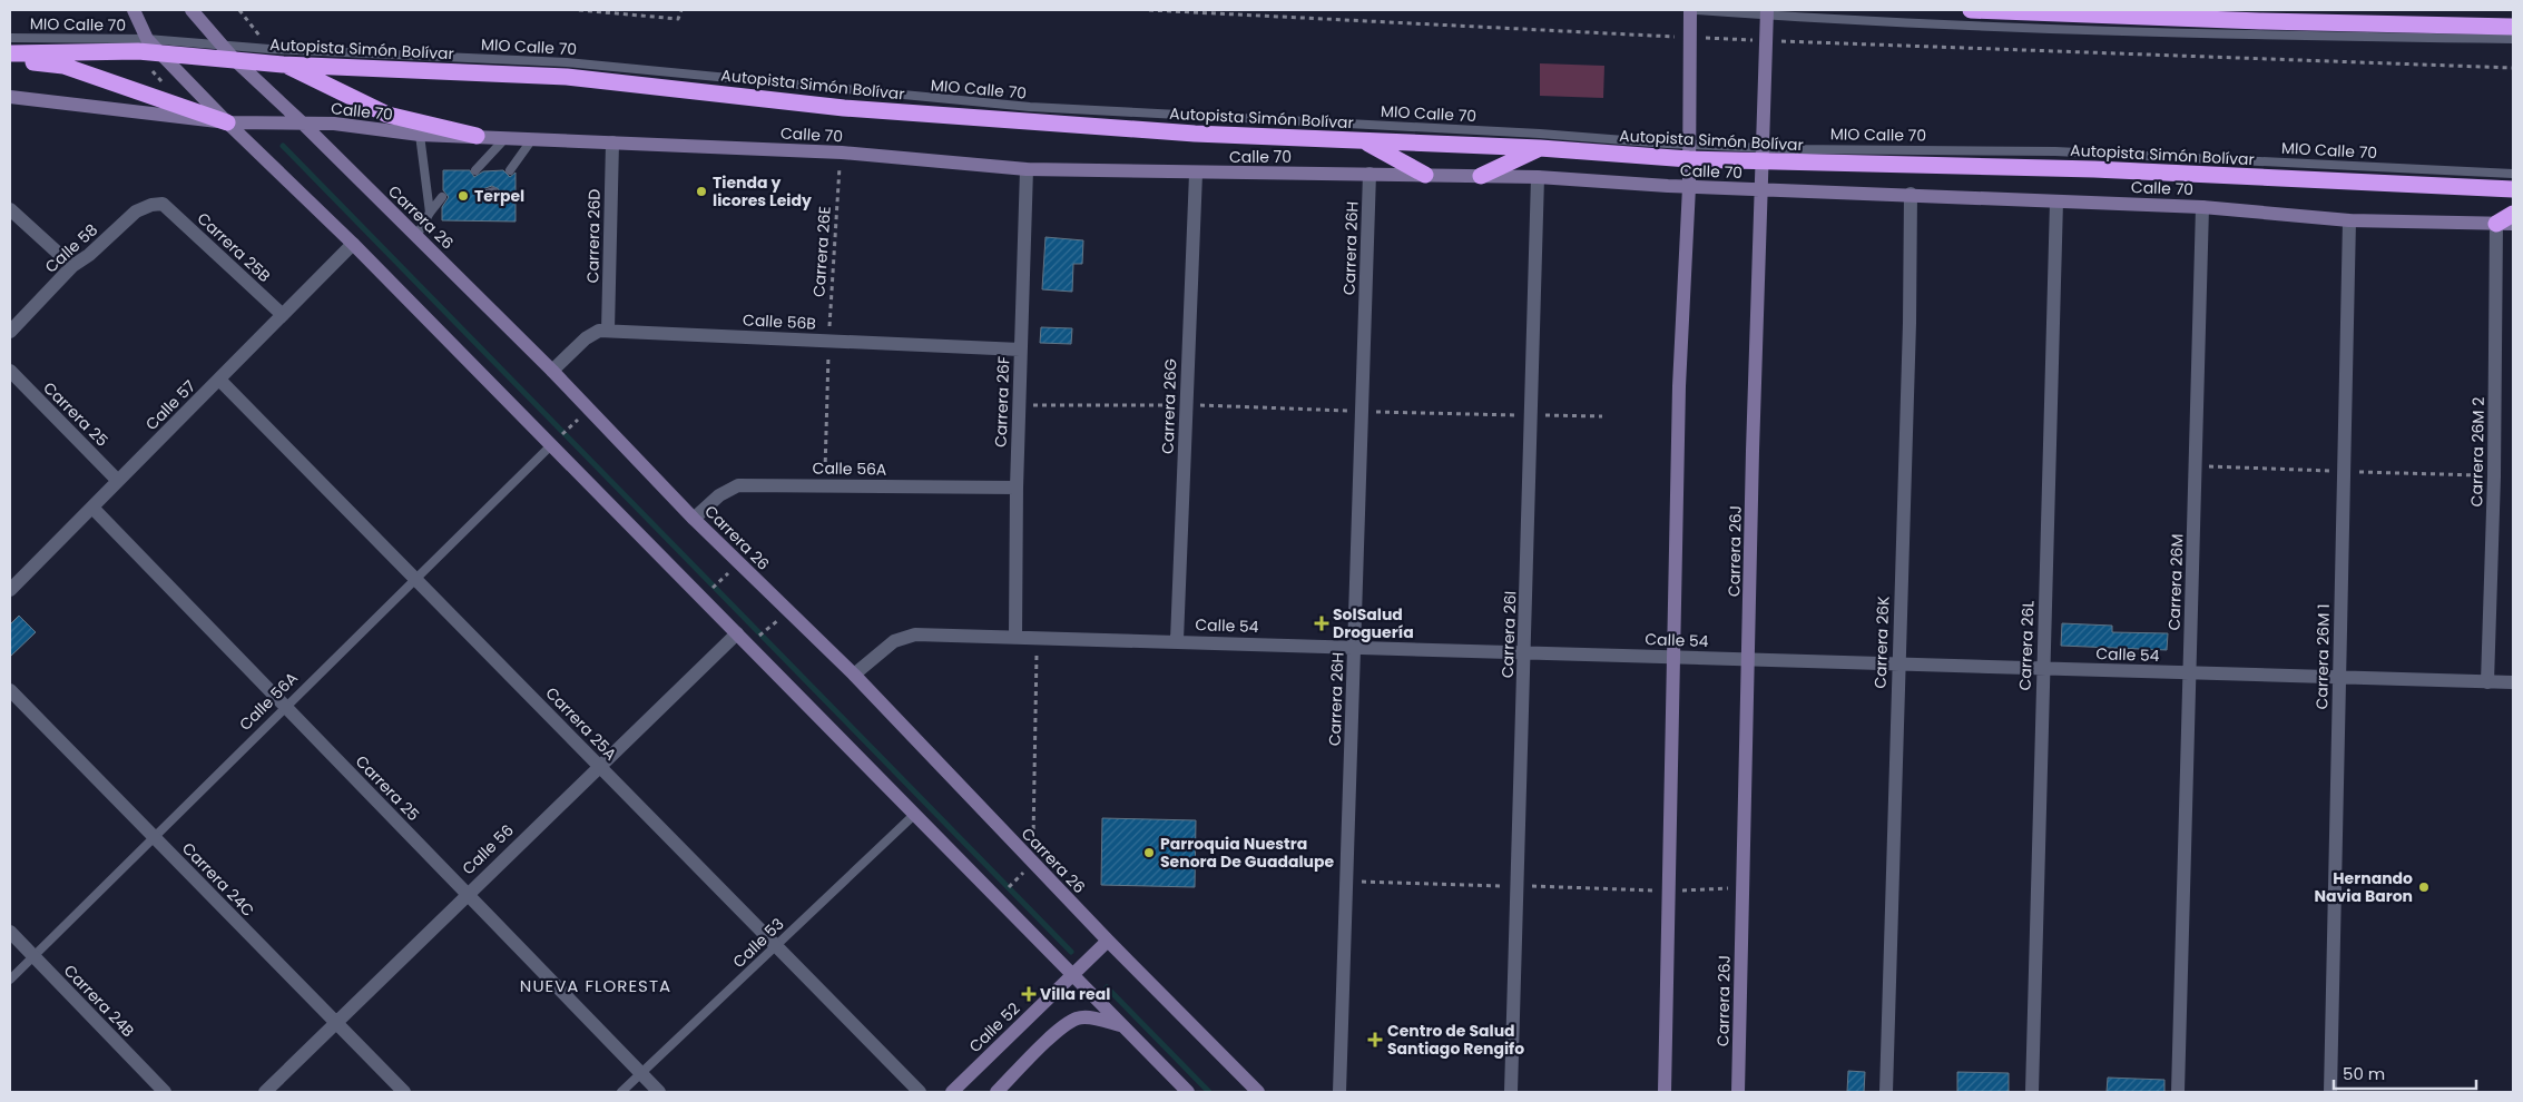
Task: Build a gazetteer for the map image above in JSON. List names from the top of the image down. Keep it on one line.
{"streets":{"highway":["Autopista Simón Bolívar"],"street":["Calle 70","Carrera 26","Carrera 26D","Carrera 25B","Calle 58","Carrera 26H","Calle 56B","Carrera 26F","Calle 57","Carrera 26G","Carrera 25","Carrera 26M 2","Calle 56A","Carrera 26J","Carrera 26M","Calle 54","Carrera 26I","Carrera 26K","Carrera 26L","Carrera 26M 1","Carrera 25A","Calle 56","Carrera 24C","Carrera 24B","Calle 52"],"lane":["MIO Calle 70","Calle 53"],"path":["Carrera 26E"]},"crossings":[["MIO Calle 70","Autopista Simón Bolívar"],["MIO Calle 70","Carrera 26"],["MIO Calle 70","Carrera 26J"],["Autopista Simón Bolívar","Carrera 26"],["Autopista Simón Bolívar","Carrera 26J"],["Calle 70","Carrera 26"],["Calle 70","Carrera 26D"],["Calle 70","Carrera 26H"],["Calle 70","Carrera 26E"],["Calle 70","Carrera 26F"],["Calle 70","Carrera 26G"],["Calle 70","Carrera 26M 2"],["Calle 70","Carrera 26J"],["Calle 70","Carrera 26M"],["Calle 70","Carrera 26I"],["Calle 70","Carrera 26K"],["Calle 70","Carrera 26L"],["Calle 70","Carrera 26M 1"],["Carrera 26","Calle 56B"],["Carrera 26","Calle 56A"],["Carrera 26","Calle 54"],["Carrera 26","Calle 52"],["Carrera 26D","Calle 56B"],["Carrera 25B","Calle 58"],["Carrera 25B","Calle 57"],["Carrera 26H","Calle 54"],["Carrera 26E","Calle 56B"],["Carrera 26E","Calle 56A"],["Calle 56B","Carrera 26F"],["Carrera 26F","Calle 56A"],["Carrera 26F","Calle 54"],["Calle 57","Carrera 25"],["Calle 57","Carrera 25A"],["Carrera 26G","Calle 54"],["Carrera 25","Calle 56A"],["Carrera 25","Calle 56"],["Carrera 25","Calle 53"],["Carrera 26M 2","Calle 54"],["Calle 56A","Carrera 25A"],["Calle 56A","Carrera 24C"],["Calle 56A","Carrera 24B"],["Carrera 26J","Calle 54"],["Carrera 26M","Calle 54"],["Calle 54","Carrera 26I"],["Calle 54","Carrera 26K"],["Calle 54","Carrera 26L"],["Calle 54","Carrera 26M 1"],["Carrera 25A","Calle 56"],["Carrera 25A","Calle 53"],["Calle 56","Carrera 24C"]],"districts":["NUEVA FLORESTA"],"places":{"other":["Tienda y licores Leidy","Terpel","Parroquia Nuestra Senora De Guadalupe","Hernando Navia Baron"],"health":["SolSalud Droguería","Villa real","Centro de Salud Santiago Rengifo"]},"scale_bar":"50 m"}
